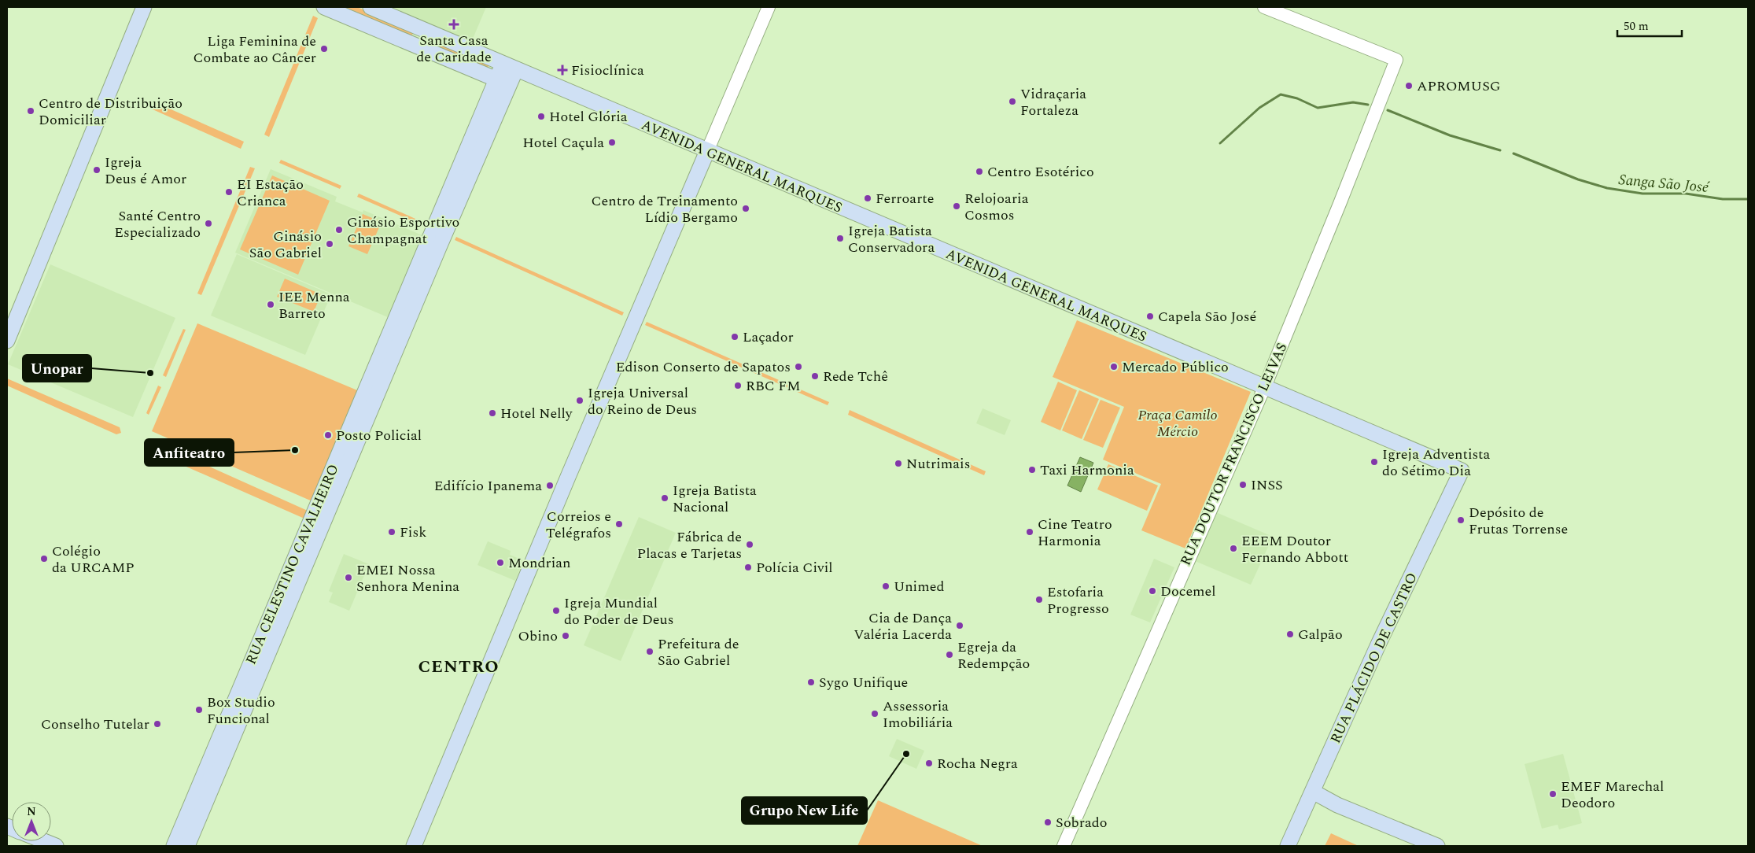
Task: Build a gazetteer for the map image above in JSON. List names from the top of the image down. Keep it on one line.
{"streets":{"main road":["AVENIDA GENERAL MARQUES","RUA CELESTINO CAVALHEIRO","RUA PLÁCIDO DE CASTRO"],"street":["RUA DOUTOR FRANCISCO LEIVAS"]},"crossings":[["AVENIDA GENERAL MARQUES","RUA DOUTOR FRANCISCO LEIVAS"],["AVENIDA GENERAL MARQUES","RUA CELESTINO CAVALHEIRO"],["AVENIDA GENERAL MARQUES","RUA PLÁCIDO DE CASTRO"]],"districts":["CENTRO"],"water":["Sanga São José"],"parks":["Praça Camilo Mércio"],"places":{"health":["Santa Casa de Caridade","Fisioclínica"],"other":["Liga Feminina de Combate ao Câncer","APROMUSG","Vidraçaria Fortaleza","Centro de Distribuição Domiciliar","Hotel Glória","Hotel Caçula","Igreja Deus é Amor","Centro Esotérico","EI Estação Crianca","Ferroarte","Relojoaria Cosmos","Centro de Treinamento Lídio Bergamo","Santé Centro Especializado","Ginásio Esportivo Champagnat","Igreja Batista Conservadora","Ginásio São Gabriel","IEE Menna Barreto","Capela São José","Laçador","Edison Conserto de Sapatos","Mercado Público","Unopar","Rede Tchê","RBC FM","Igreja Universal do Reino de Deus","Hotel Nelly","Posto Policial","Anfiteatro","Igreja Adventista do Sétimo Dia","Nutrimais","Taxi Harmonia","INSS","Edifício Ipanema","Igreja Batista Nacional","Depósito de Frutas Torrense","Correios e Telégrafos","Fisk","Cine Teatro Harmonia","Fábrica de Placas e Tarjetas","EEEM Doutor Fernando Abbott","Colégio da URCAMP","Mondrian","Polícia Civil","EMEI Nossa Senhora Menina","Unimed","Docemel","Estofaria Progresso","Igreja Mundial do Poder de Deus","Cia de Dança Valéria Lacerda","Galpão","Obino","Prefeitura de São Gabriel","Egreja da Redempção","Sygo Unifique","Box Studio Funcional","Assessoria Imobiliária","Conselho Tutelar","Grupo New Life","Rocha Negra","EMEF Marechal Deodoro","Sobrado"]},"scale_bar":"50 m","north":"top"}
